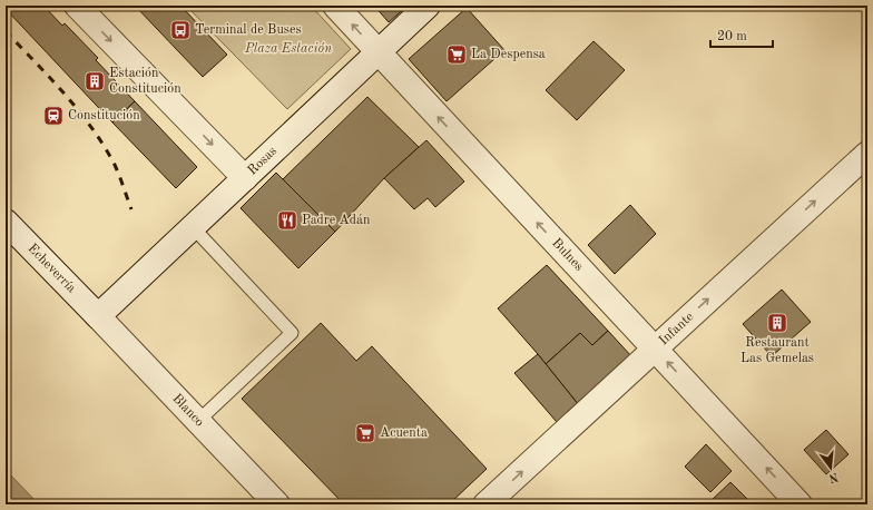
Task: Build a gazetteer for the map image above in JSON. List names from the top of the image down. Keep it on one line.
{"streets":{"street":["Rosas","Bulnes","Echeverría","Infante","Blanco"]},"crossings":[["Rosas","Bulnes"],["Rosas","Echeverría"],["Rosas","Blanco"],["Bulnes","Infante"],["Echeverría","Blanco"]],"one_way":["Bulnes","Infante"],"parks":["Plaza Estación"],"places":{"bus stop":["Terminal de Buses"],"supermarket":["La Despensa","Acuenta"],"building":["Estación Constitución","Restaurant Las Gemelas"],"station":["Constitución"],"restaurant":["Padre Adán"]},"scale_bar":"20 m","north":"bottom"}
